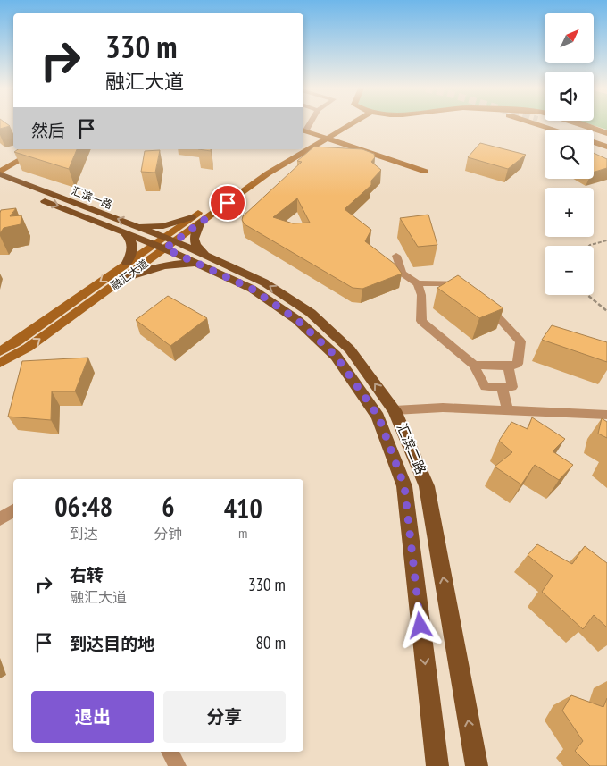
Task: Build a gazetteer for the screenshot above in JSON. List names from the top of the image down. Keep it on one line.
{"streets":{"main road":["汇滨一路","融汇大道","汇滨二路"]},"crossings":[["汇滨一路","融汇大道"],["汇滨一路","汇滨二路"],["融汇大道","汇滨二路"]],"north":"top right","page":{"map_buttons":["+","−"],"turn":["330 m","融汇大道"],"then":"然后","eta":["06:48","到达","6","分钟","410","m"],"list":[{"name":"右转","note":"融汇大道","value":"330 m"},{"name":"到达目的地","value":"80 m"}],"buttons":["退出","分享"]}}
